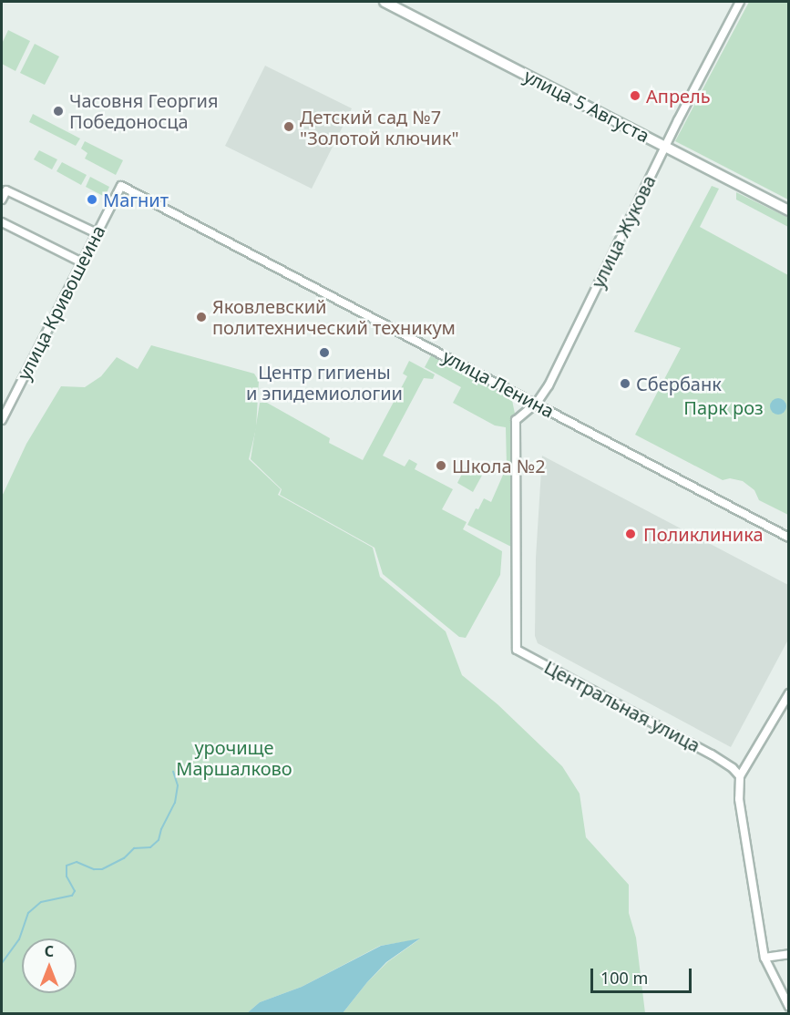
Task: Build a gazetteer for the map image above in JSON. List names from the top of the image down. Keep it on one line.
{"streets":{"street":["улица 5 Августа","улица Жукова","улица Кривошеина","улица Ленина","Центральная улица"]},"crossings":[["улица 5 Августа","улица Жукова"],["улица Жукова","улица Ленина"],["улица Жукова","Центральная улица"],["улица Кривошеина","улица Ленина"],["улица Ленина","Центральная улица"]],"parks":["Парк роз","урочище Маршалково"],"places":["Апрель","Часовня Георгия Победоносца","Детский сад №7 \"Золотой ключик\"","Магнит","Яковлевский политехнический техникум","Центр гигиены и эпидемиологии","Сбербанк","Школа №2","Поликлиника"],"scale_bar":"100 m","north":"top"}
